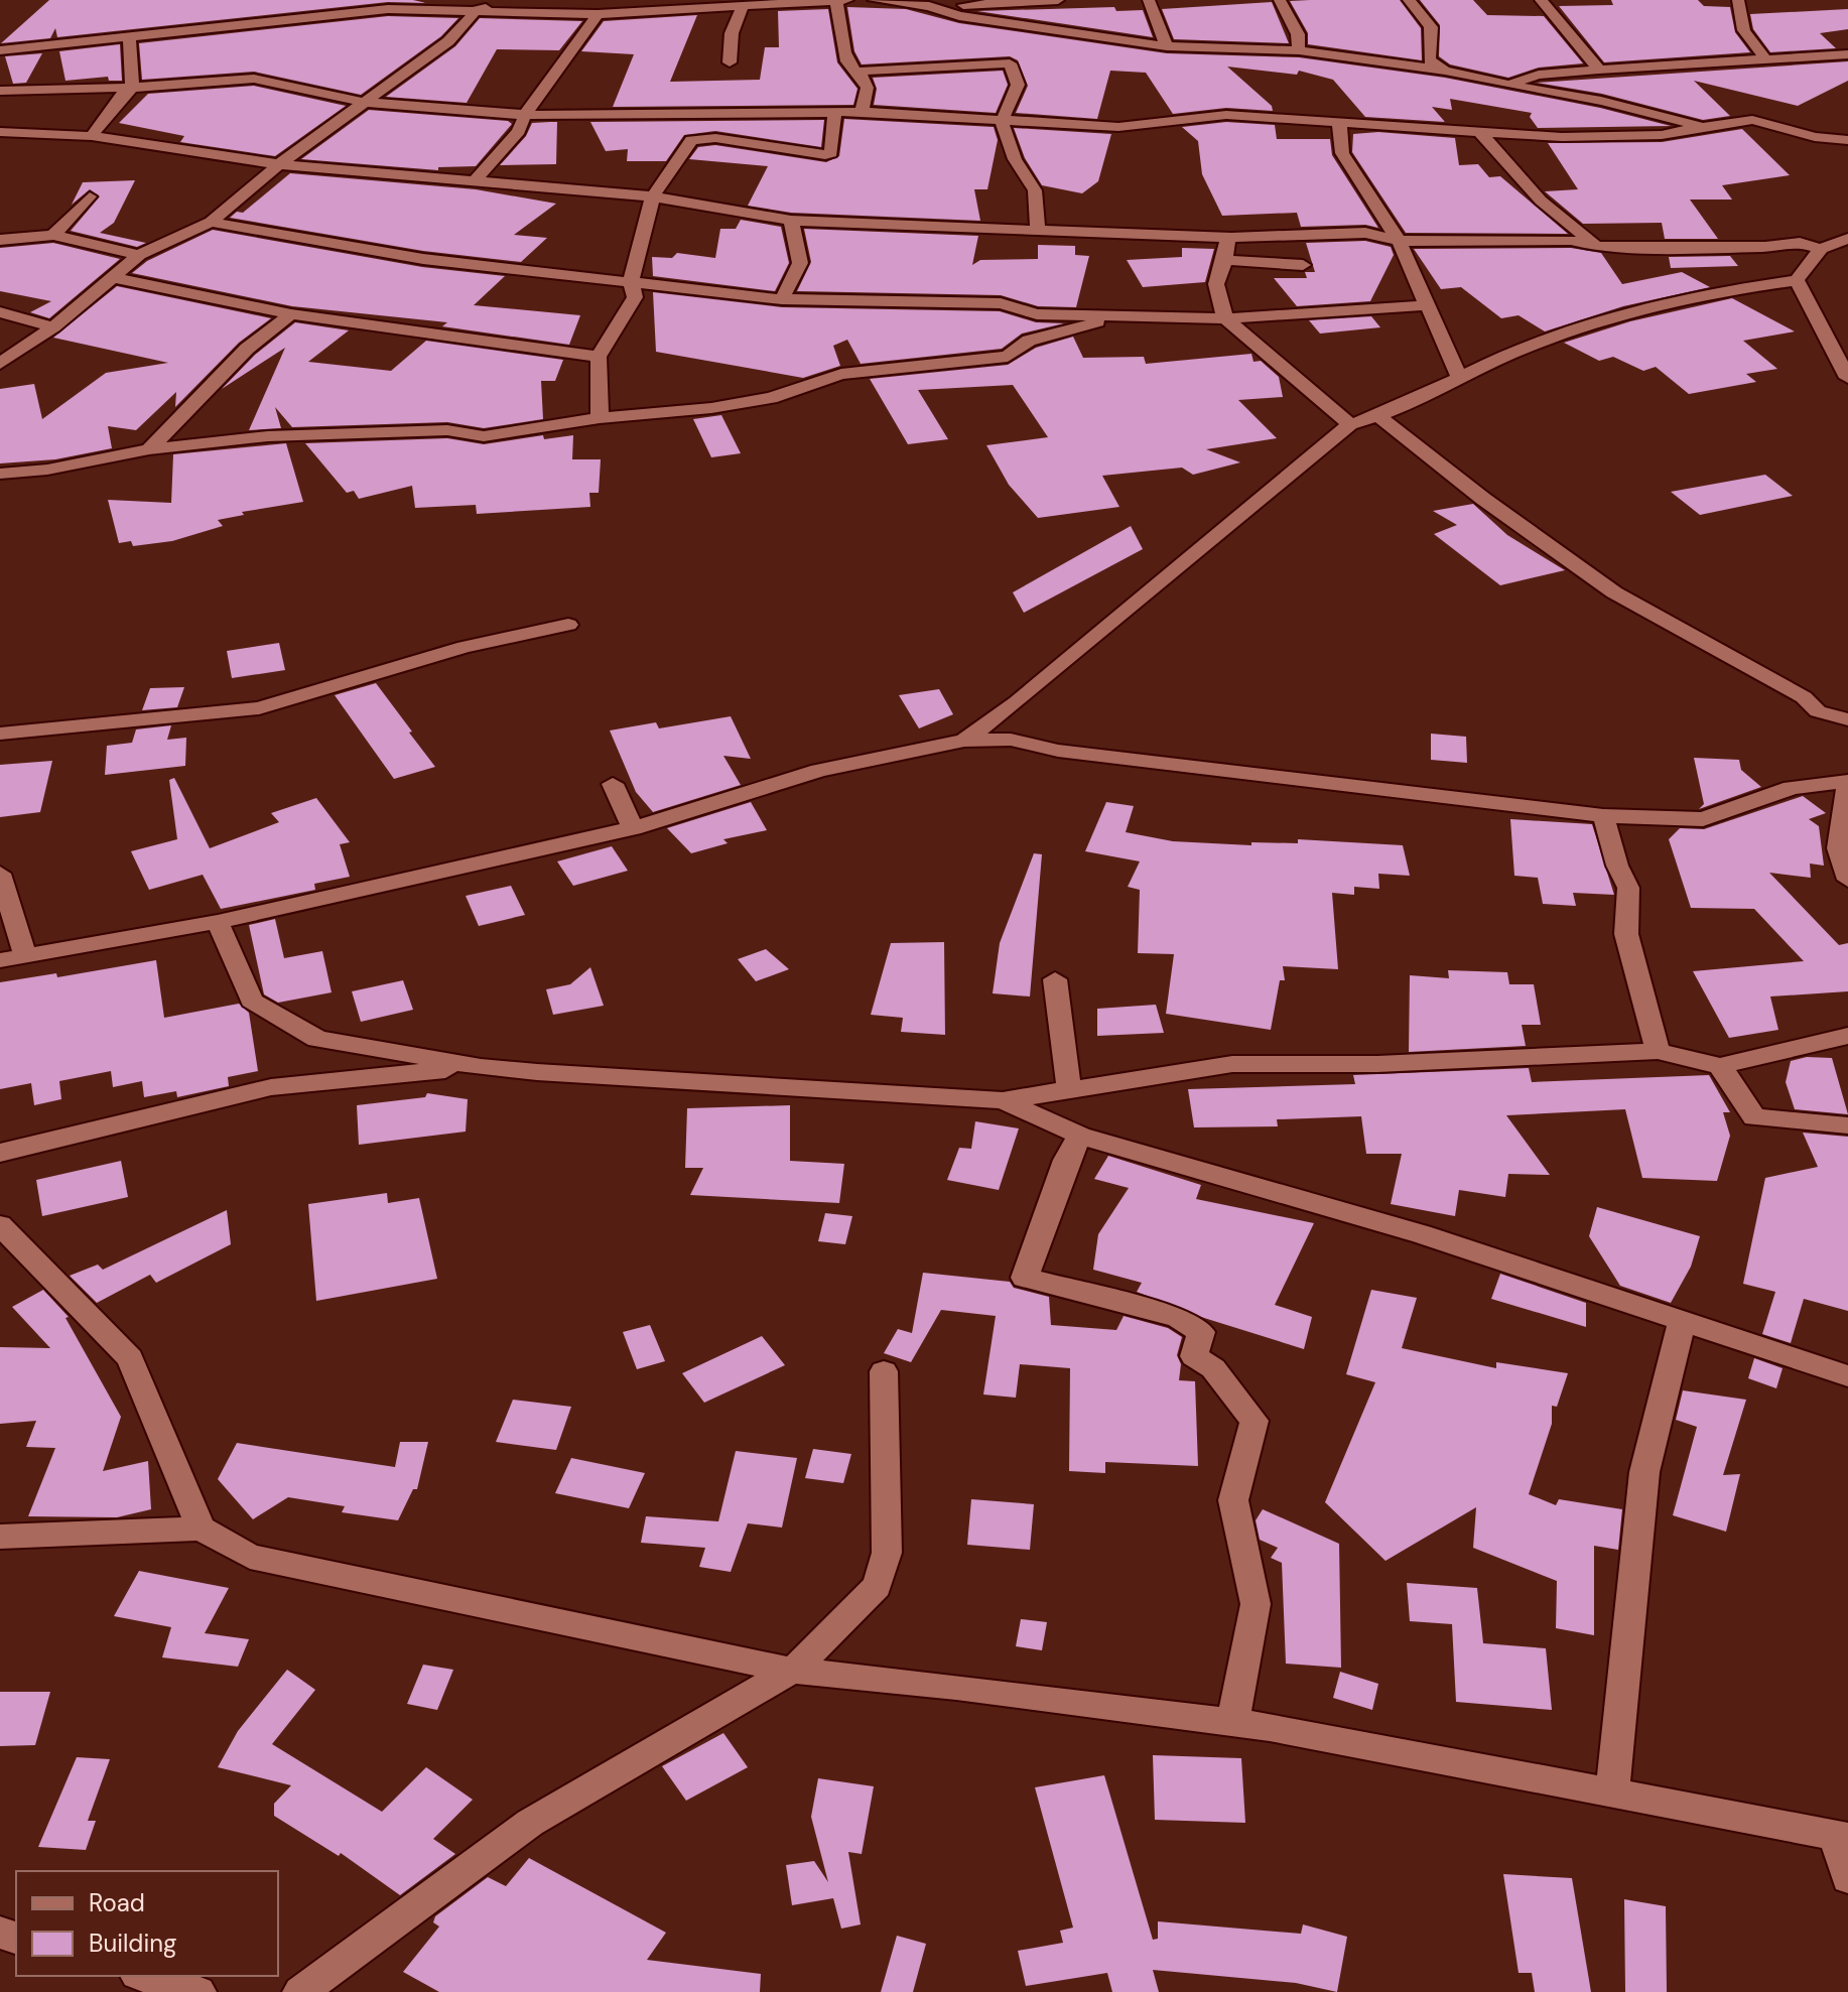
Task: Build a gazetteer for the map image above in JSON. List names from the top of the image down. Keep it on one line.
{"legend":["Road","Building"]}
